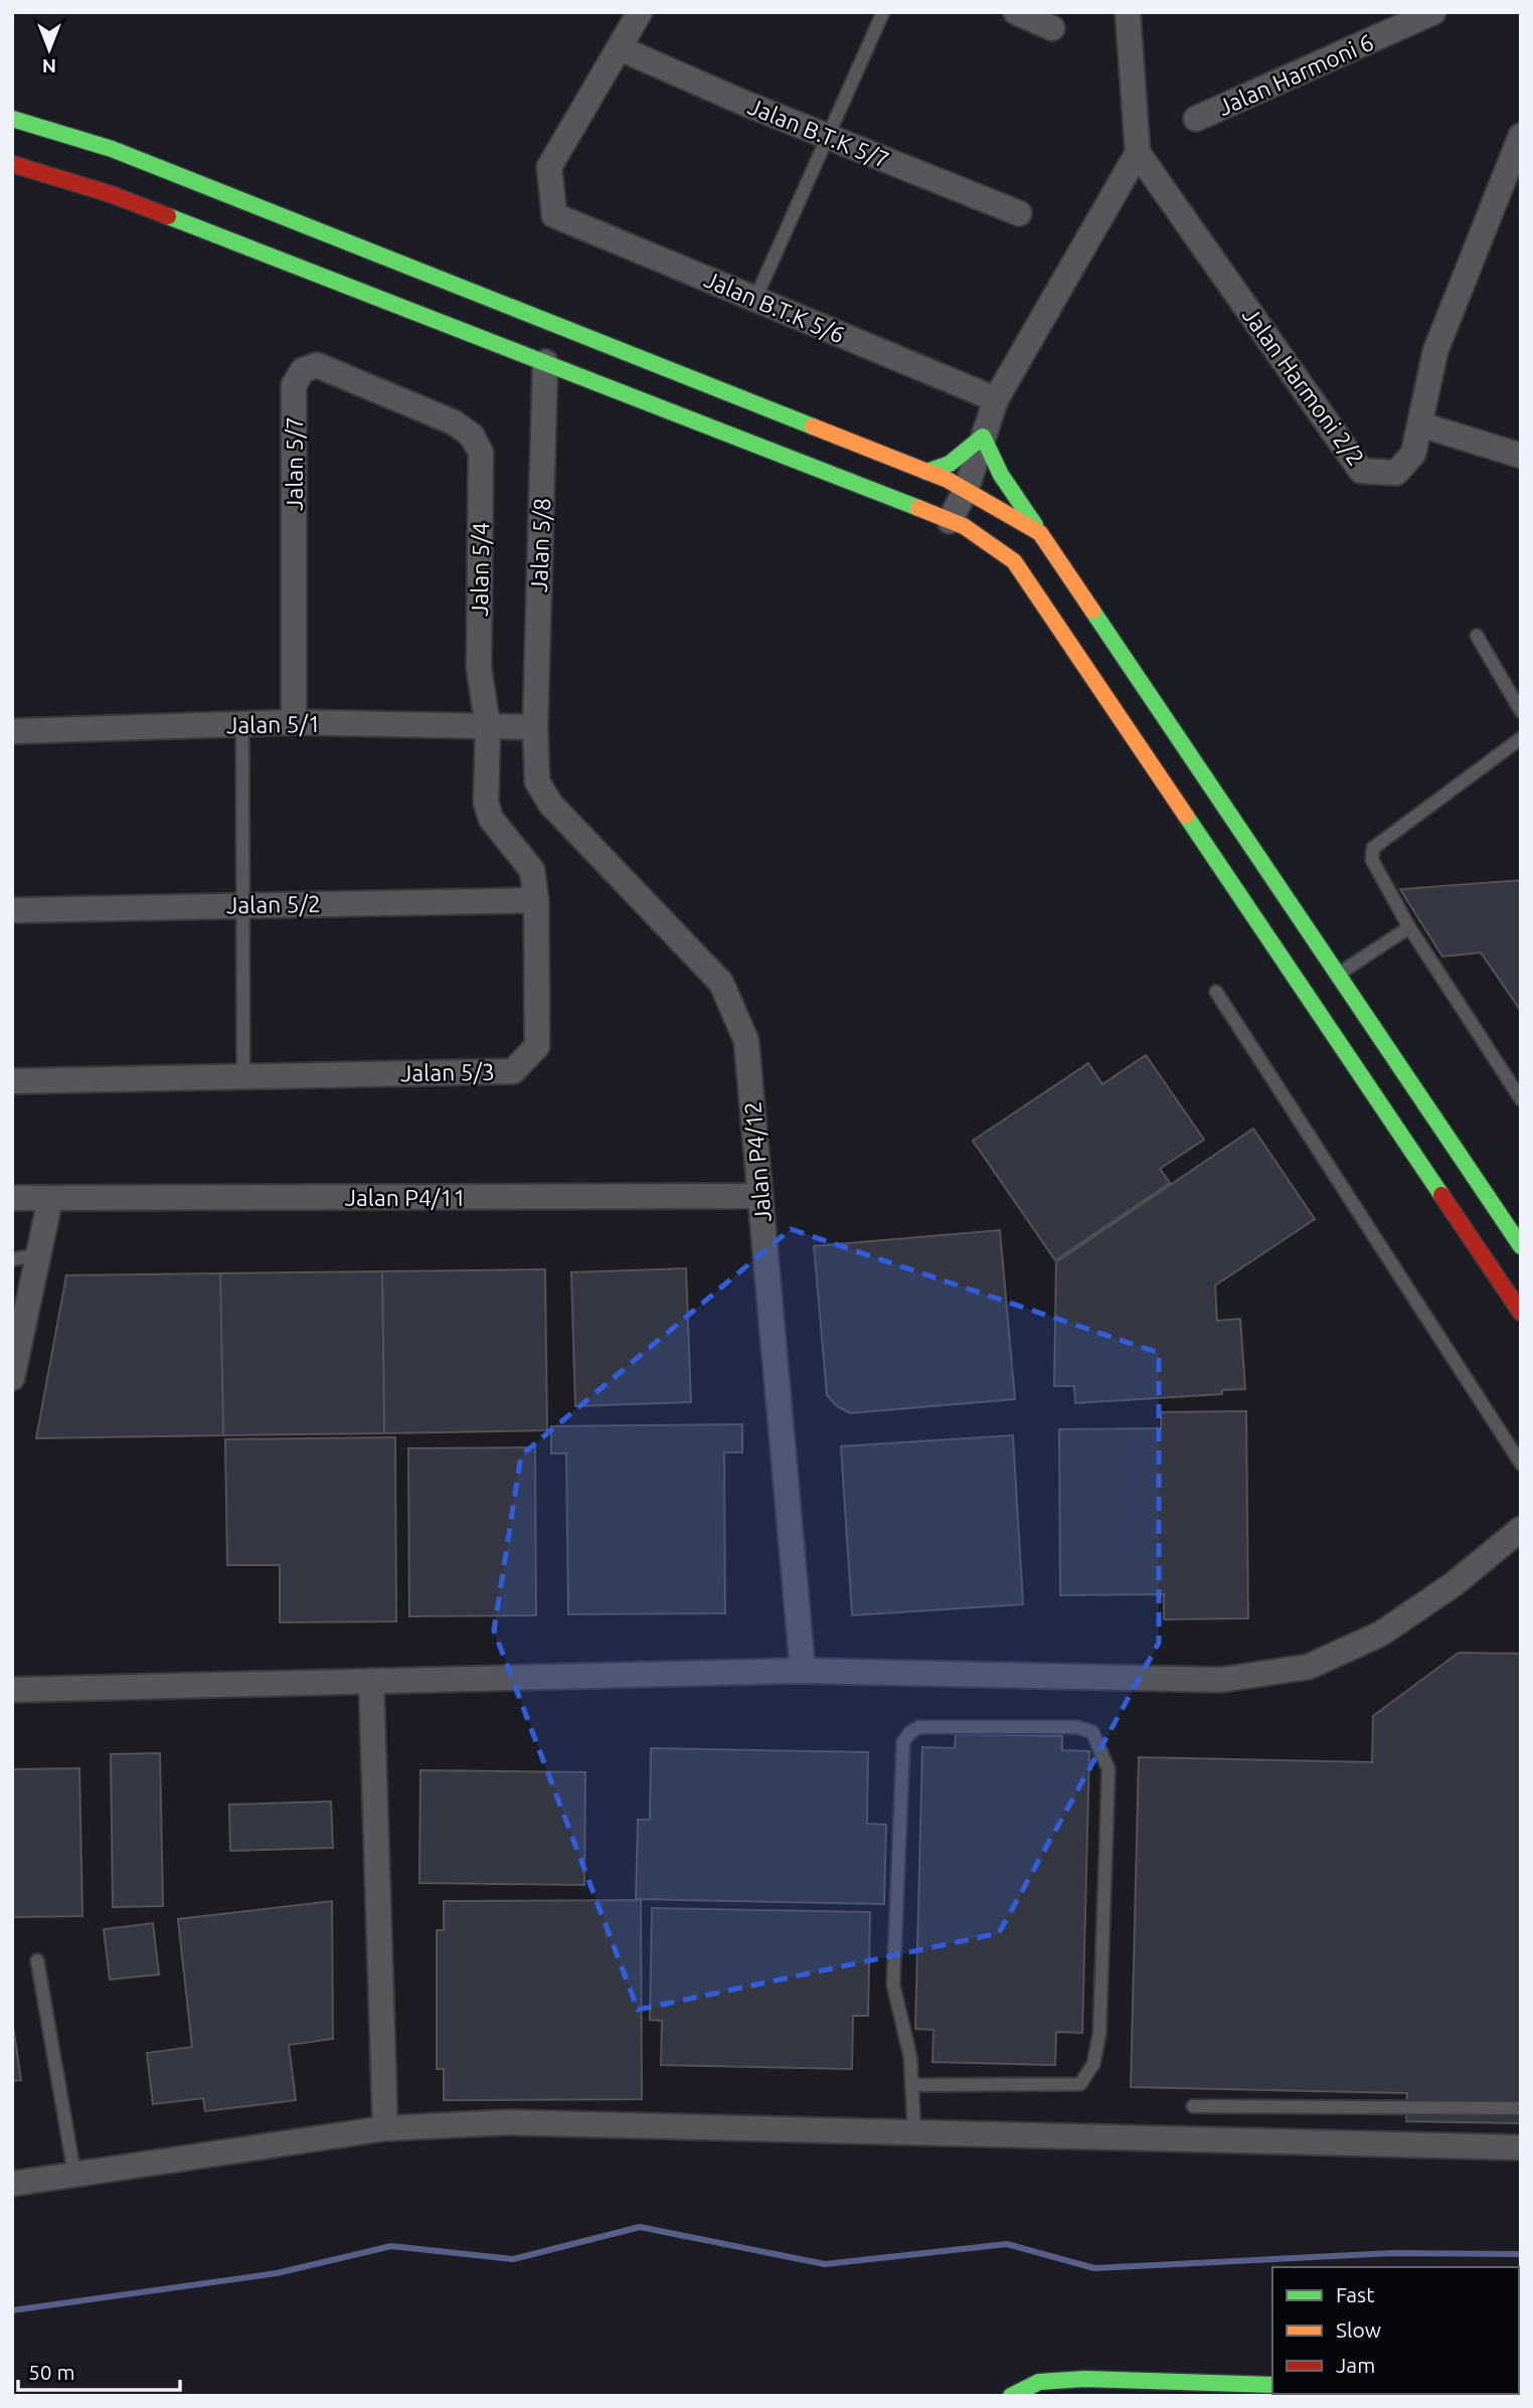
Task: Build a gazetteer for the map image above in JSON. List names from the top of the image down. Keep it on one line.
{"streets":{"street":["Jalan Harmoni 6","Jalan B.T.K 5/7","Jalan B.T.K 5/6","Jalan Harmoni 2/2","Jalan 5/7","Jalan 5/8","Jalan 5/4","Jalan 5/1","Jalan 5/2","Jalan 5/3","Jalan P4/12","Jalan P4/11"]},"crossings":[["Jalan B.T.K 5/7","Jalan B.T.K 5/6"],["Jalan 5/7","Jalan 5/4"],["Jalan 5/7","Jalan 5/1"],["Jalan 5/8","Jalan 5/1"],["Jalan 5/8","Jalan P4/12"],["Jalan 5/4","Jalan 5/1"],["Jalan 5/4","Jalan 5/3"],["Jalan 5/1","Jalan 5/3"],["Jalan 5/1","Jalan P4/12"],["Jalan 5/2","Jalan 5/3"],["Jalan P4/12","Jalan P4/11"]],"legend":["Fast","Slow","Jam"],"scale_bar":"50 m","north":"bottom"}
